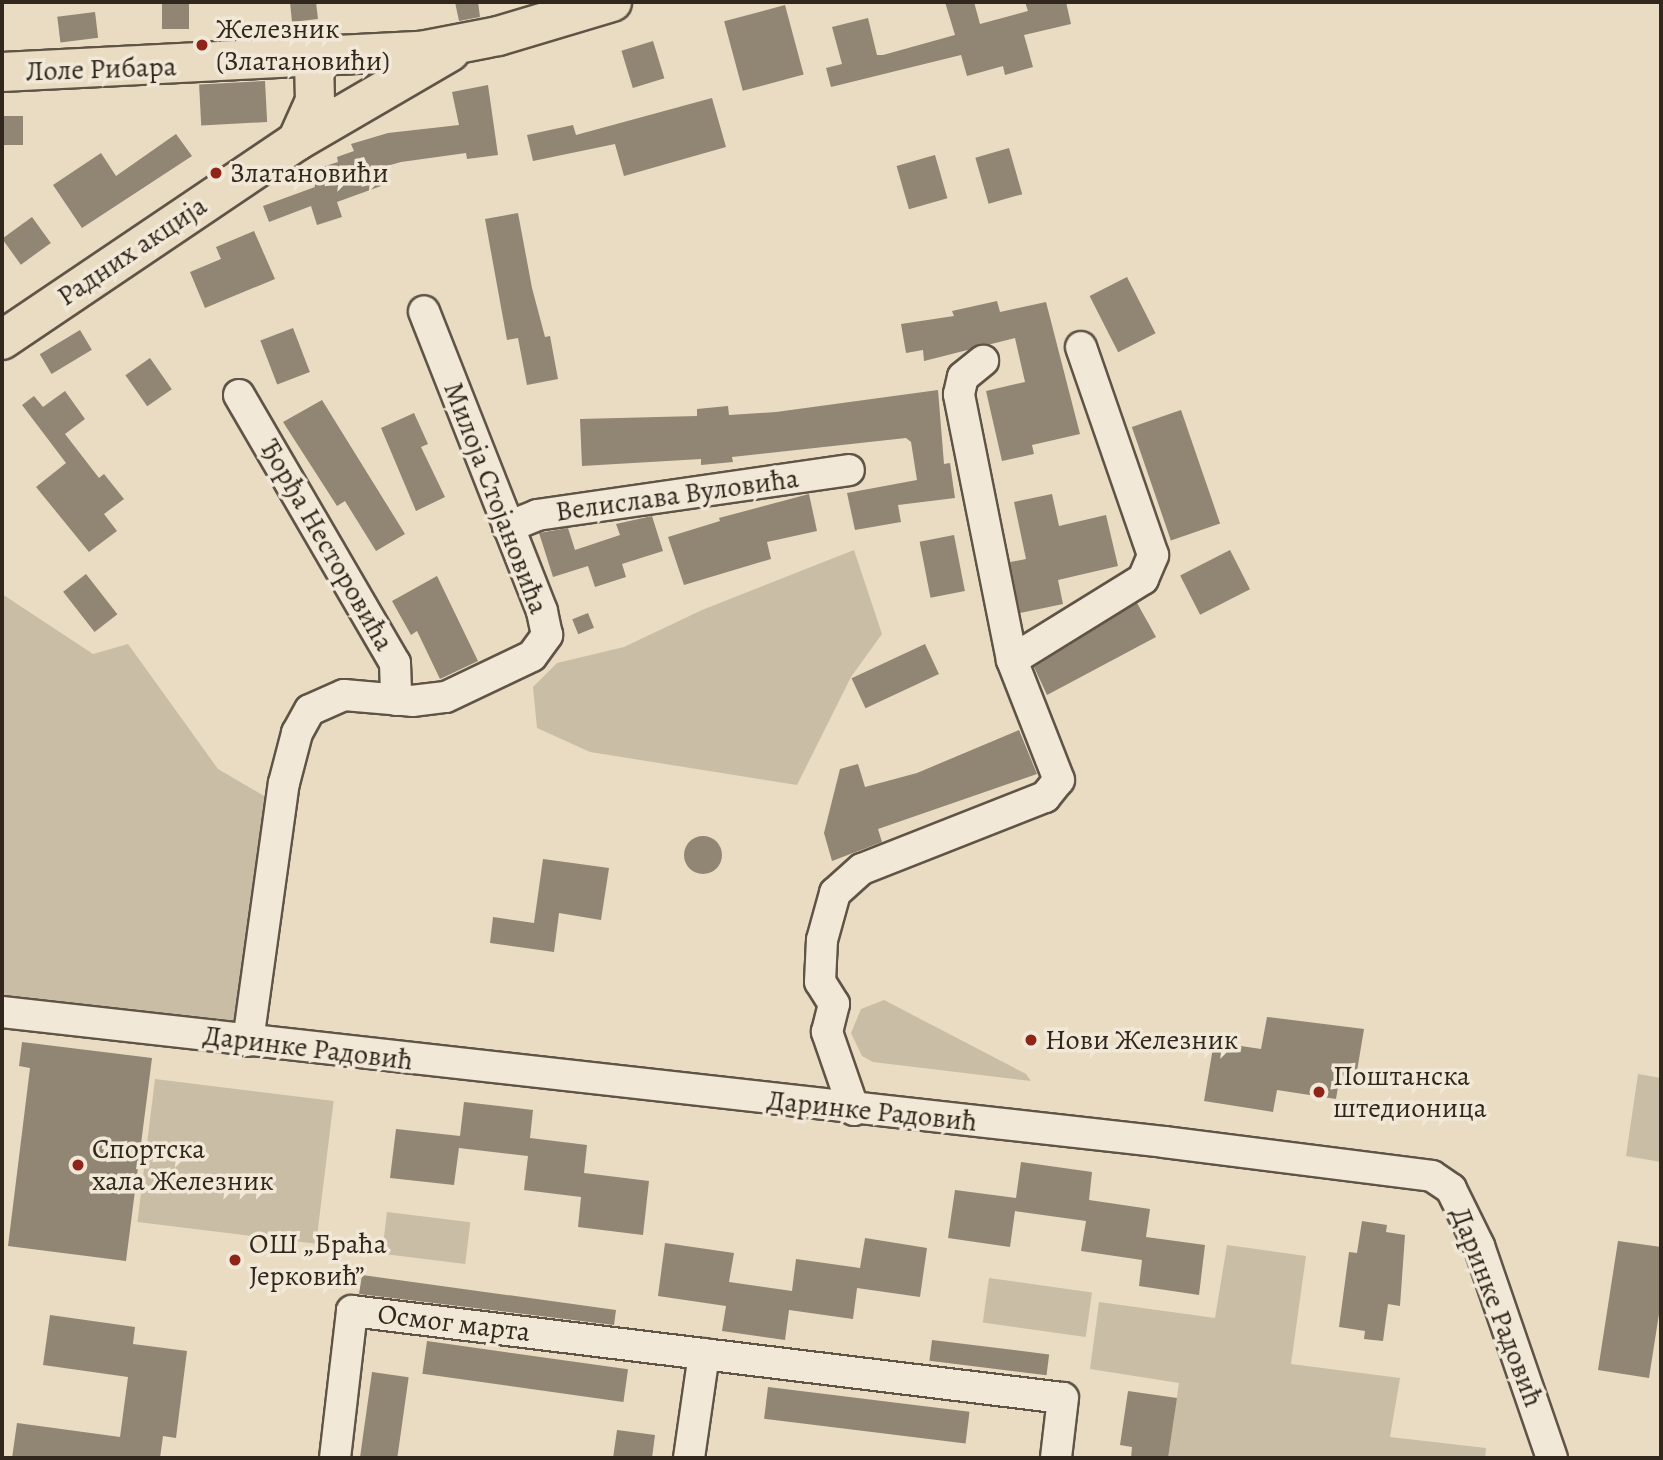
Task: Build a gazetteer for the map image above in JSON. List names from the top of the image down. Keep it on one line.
{"streets":{"main road":["Лоле Рибара","Радних акција"],"street":["Велислава Вуловића","Милоја Стојановића","Ђорђа Несторовића","Даринке Радовић","Осмог марта"]},"crossings":[["Лоле Рибара","Радних акција"],["Велислава Вуловића","Милоја Стојановића"],["Милоја Стојановића","Ђорђа Несторовића"],["Милоја Стојановића","Даринке Радовић"]],"places":["Железник (Златановићи)","Златановићи","Нови Железник","Поштанска штедионица","Спортска хала Железник","ОШ „Браћа Јерковић”"]}
